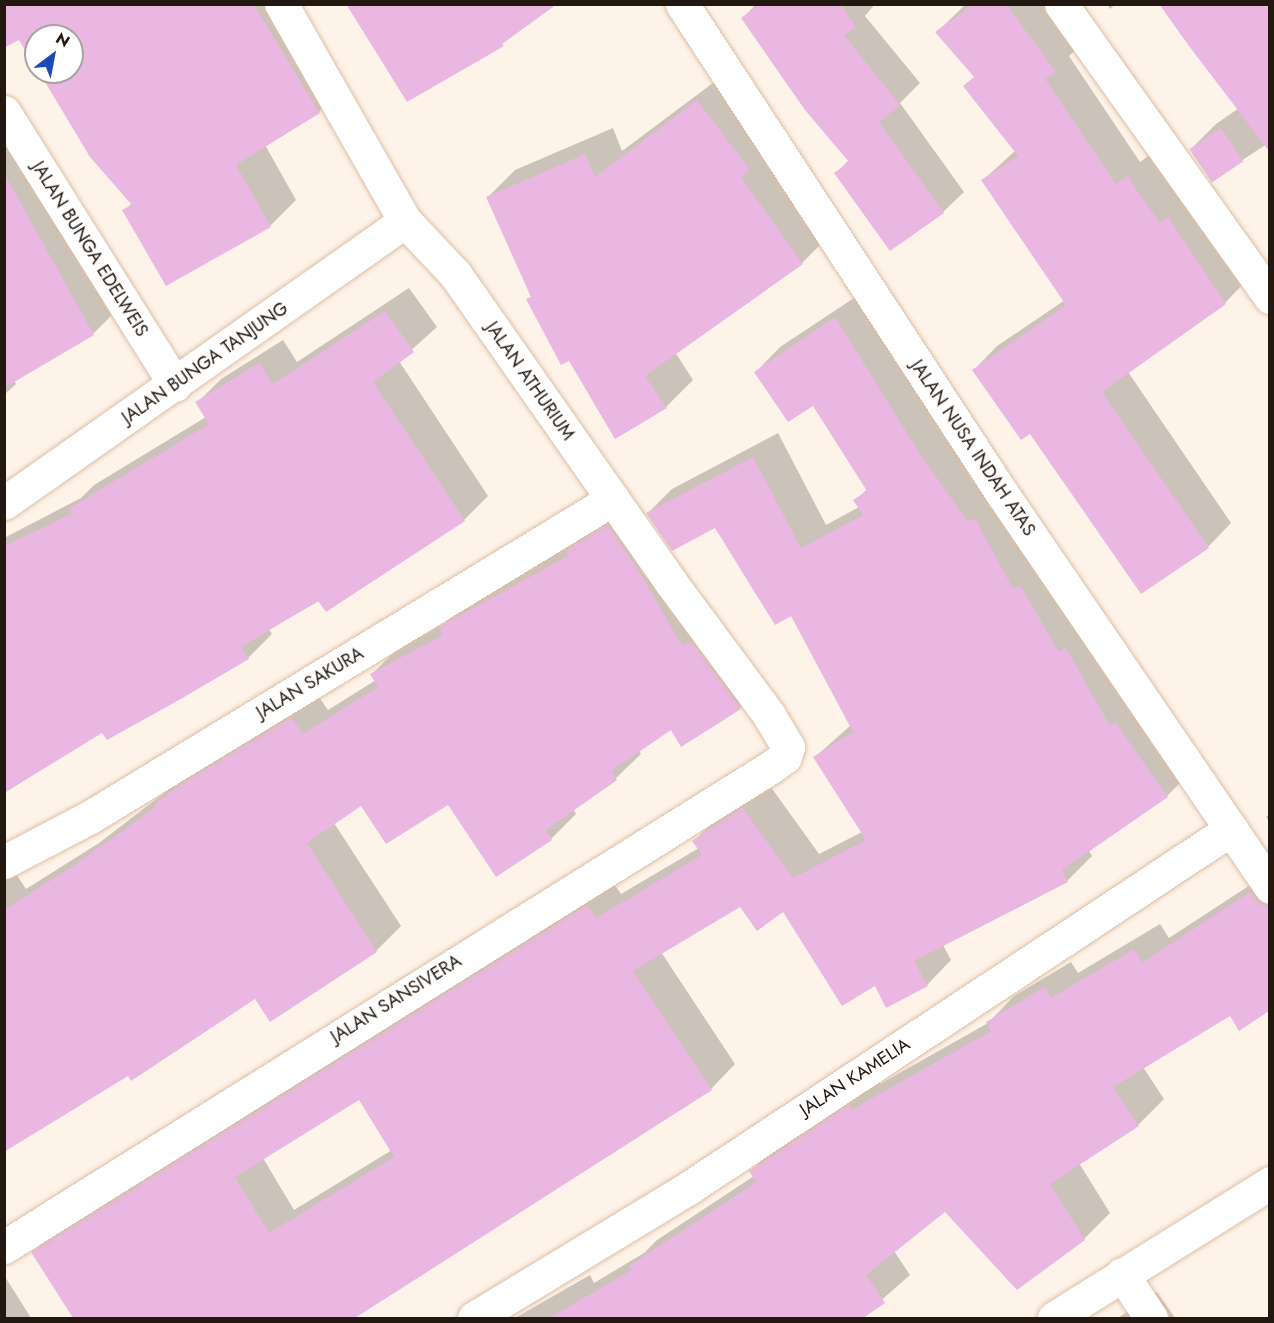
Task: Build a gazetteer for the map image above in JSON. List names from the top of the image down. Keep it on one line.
{"streets":{"street":["JALAN BUNGA EDELWEIS","JALAN BUNGA TANJUNG","JALAN ATHURIUM","JALAN NUSA INDAH ATAS","JALAN SAKURA","JALAN SANSIVERA","JALAN KAMELIA"]},"crossings":[["JALAN BUNGA EDELWEIS","JALAN BUNGA TANJUNG"],["JALAN BUNGA TANJUNG","JALAN ATHURIUM"],["JALAN ATHURIUM","JALAN SAKURA"],["JALAN ATHURIUM","JALAN SANSIVERA"],["JALAN NUSA INDAH ATAS","JALAN KAMELIA"]],"north":"top right"}
